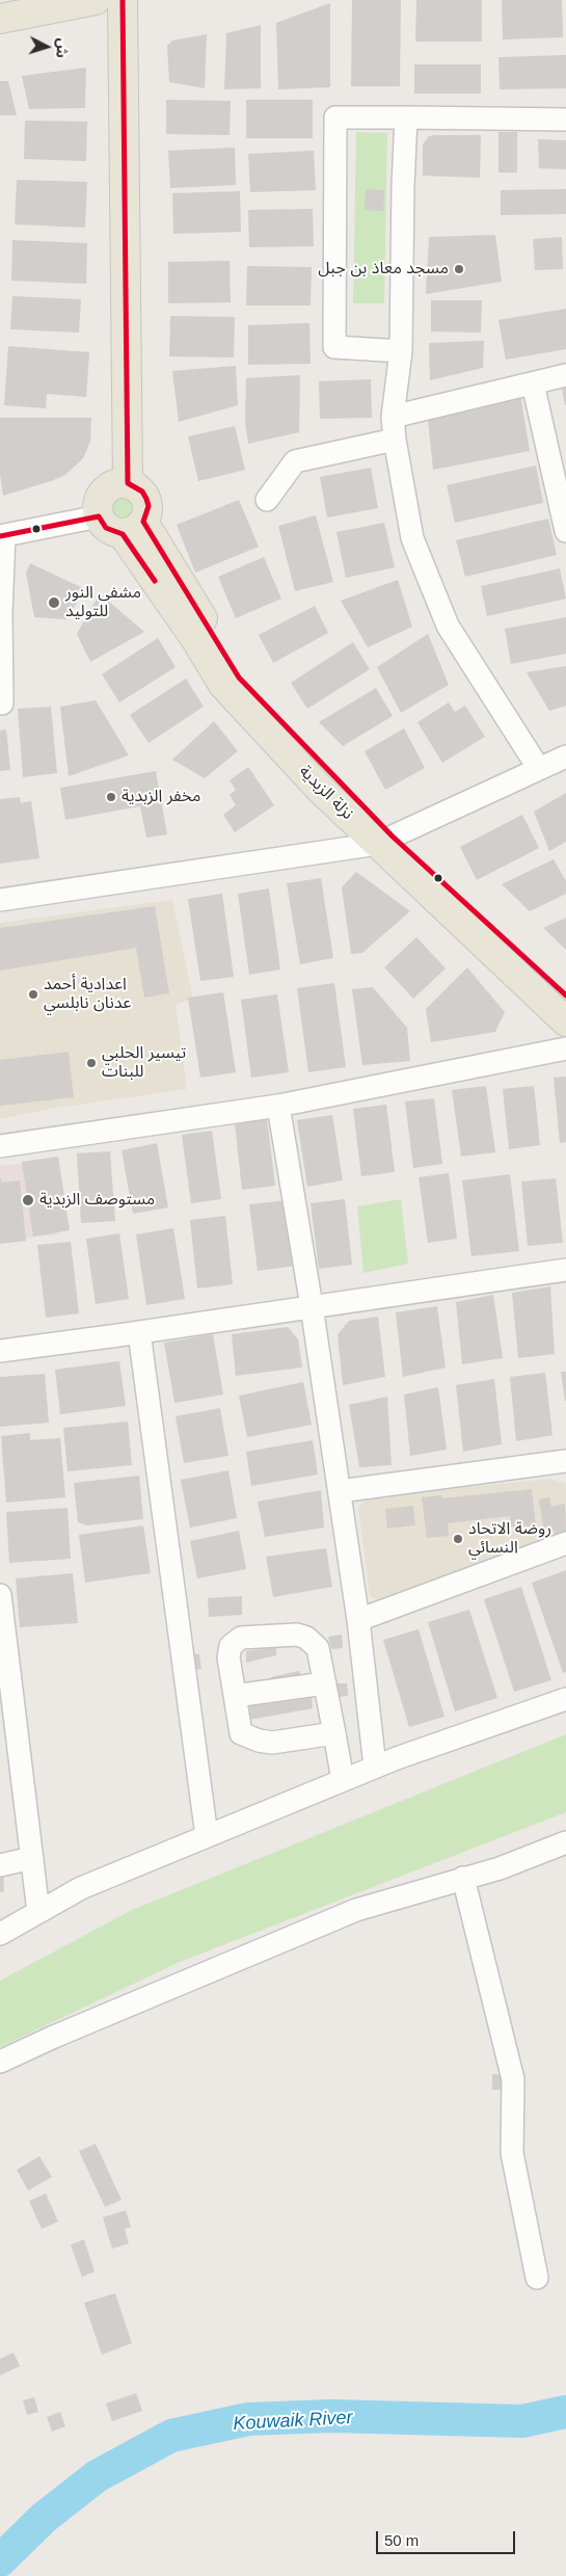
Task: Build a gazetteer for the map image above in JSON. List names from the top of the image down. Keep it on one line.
{"streets":{"main road":["نزلة الزبدية"]},"water":["Kouwaik River"],"places":["مسجد معاذ بن جبل","مشفى النور للتوليد","مخفر الزبدية","اعدادية أحمد عدنان نابلسي","تيسير الحلبي للبنات","مستوصف الزبدية","روضة الاتحاد النسائي"],"scale_bar":"50 m","north":"right"}
